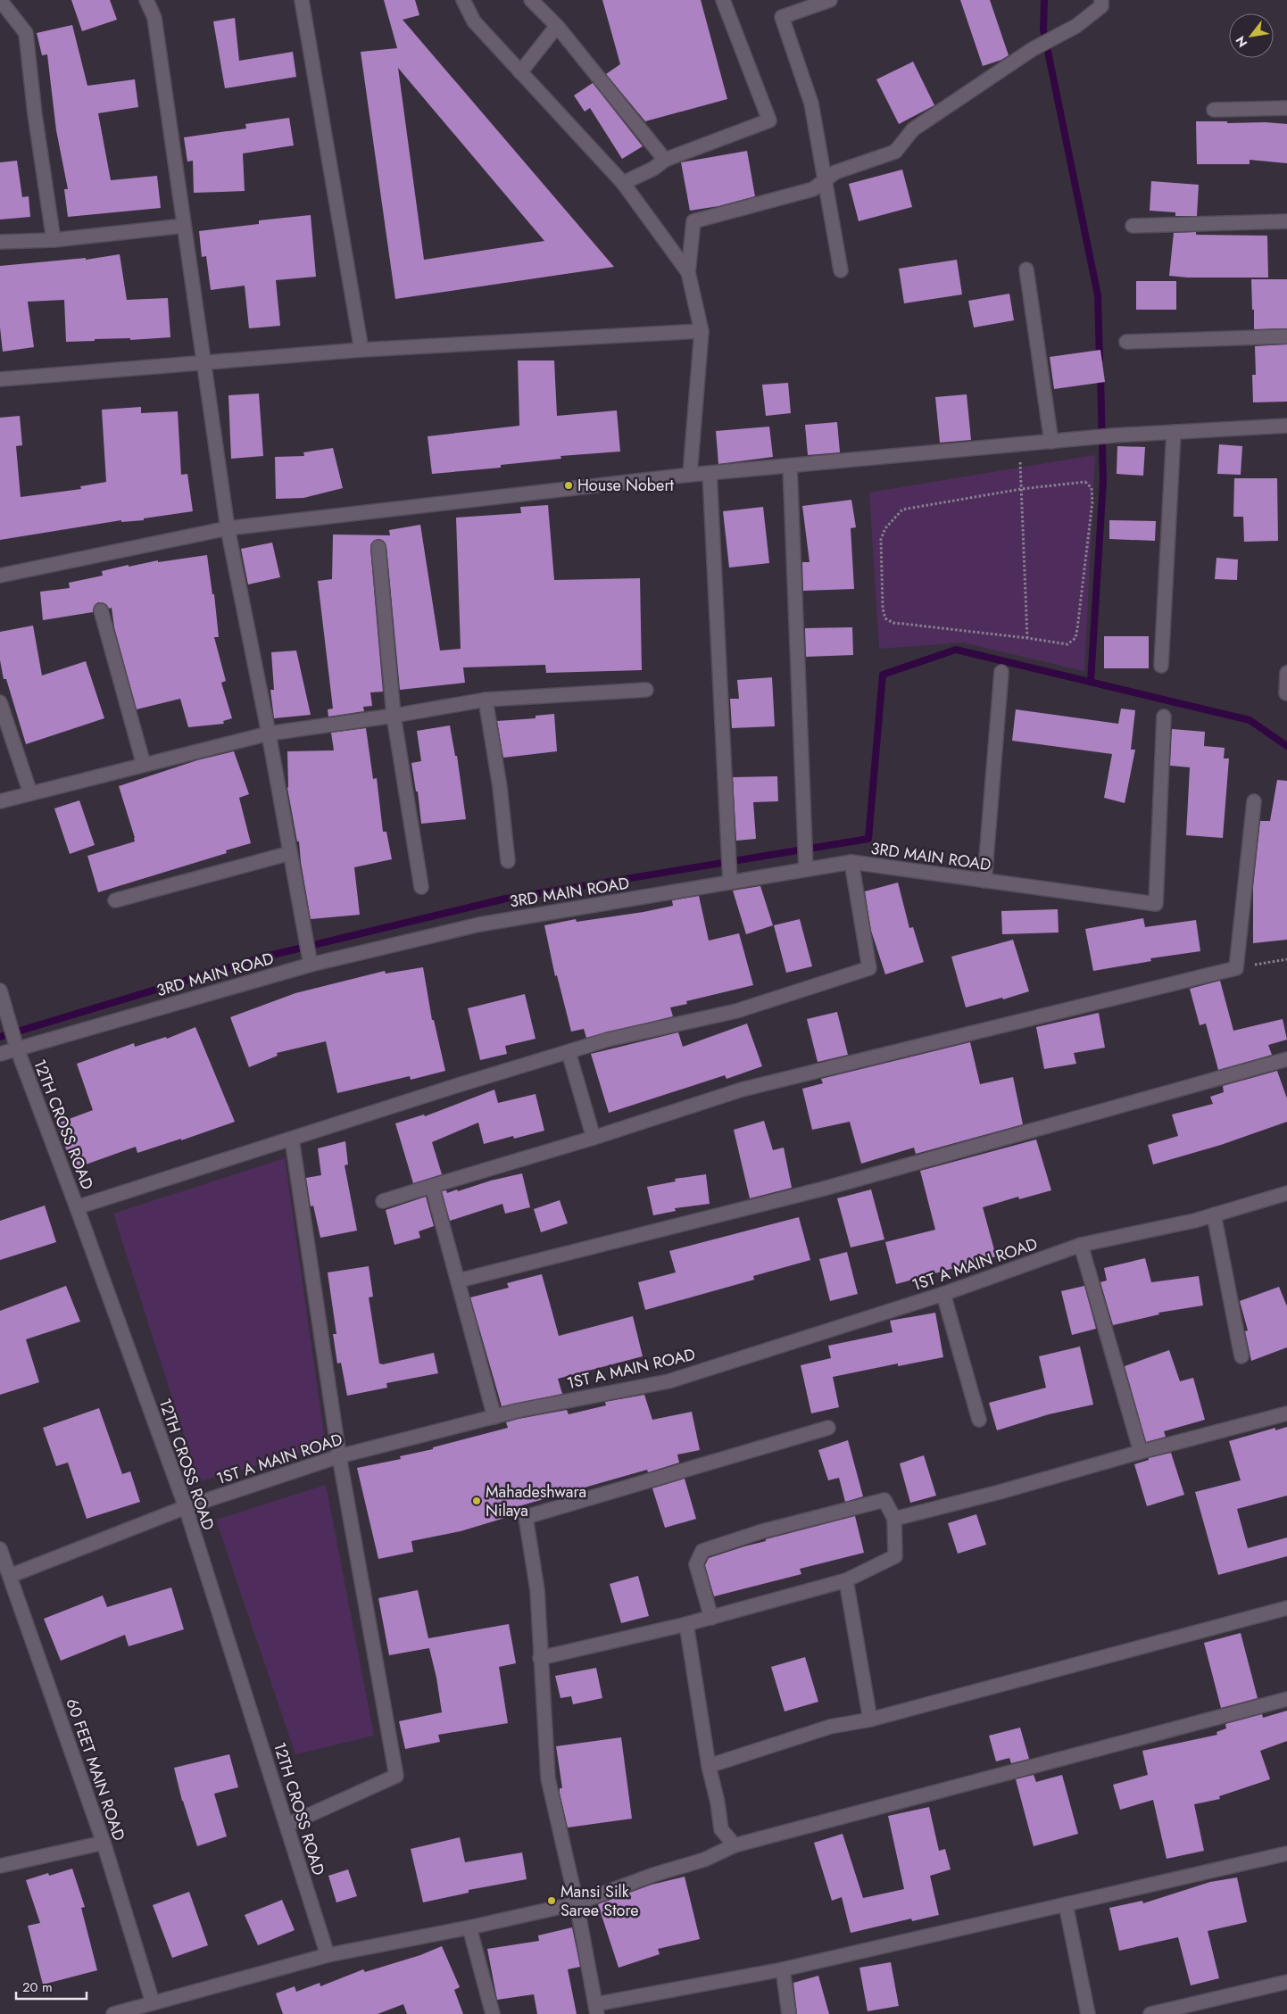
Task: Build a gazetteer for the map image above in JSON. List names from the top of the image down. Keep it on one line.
{"streets":{"street":["3RD MAIN ROAD","12TH CROSS ROAD","1ST A MAIN ROAD","60 FEET MAIN ROAD"]},"crossings":[["3RD MAIN ROAD","12TH CROSS ROAD"],["12TH CROSS ROAD","1ST A MAIN ROAD"],["1ST A MAIN ROAD","60 FEET MAIN ROAD"]],"places":["House Nobert","Mahadeshwara Nilaya","Mansi Silk Saree Store"],"scale_bar":"20 m","north":"bottom left"}
